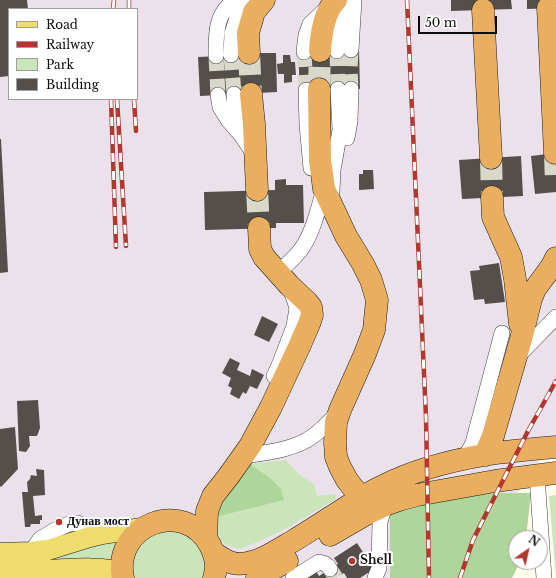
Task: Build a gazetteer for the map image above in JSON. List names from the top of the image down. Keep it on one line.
{"places":["Дунав мост","Shell"],"legend":["Road","Railway","Park","Building"],"scale_bar":"50 m","north":"top right"}
